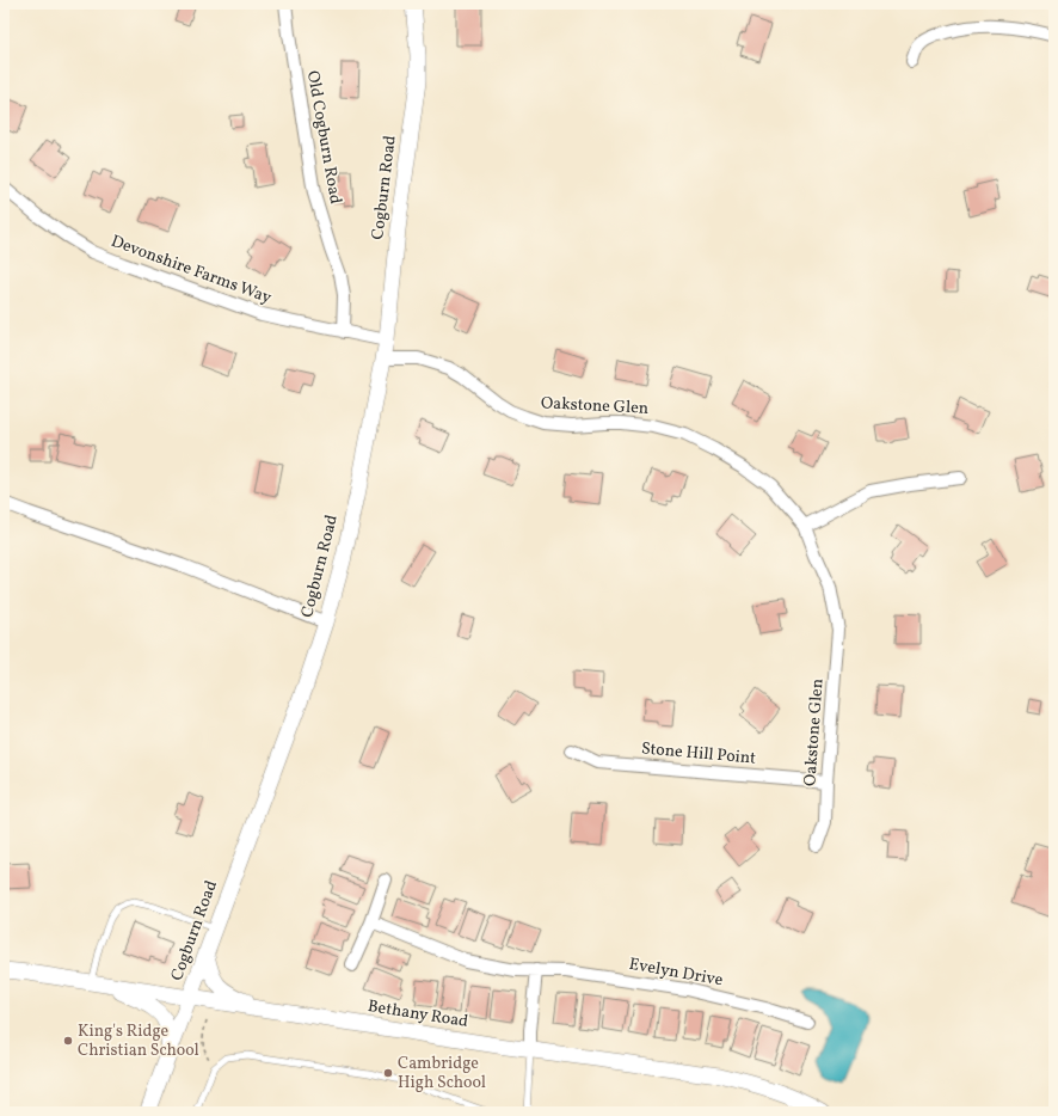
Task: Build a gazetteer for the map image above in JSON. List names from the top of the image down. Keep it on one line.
{"streets":{"street":["Old Cogburn Road","Cogburn Road","Devonshire Farms Way","Oakstone Glen","Stone Hill Point","Evelyn Drive","Bethany Road"]},"crossings":[["Old Cogburn Road","Devonshire Farms Way"],["Cogburn Road","Devonshire Farms Way"],["Cogburn Road","Oakstone Glen"],["Cogburn Road","Bethany Road"],["Oakstone Glen","Stone Hill Point"]],"places":["King's Ridge Christian School","Cambridge High School"]}
